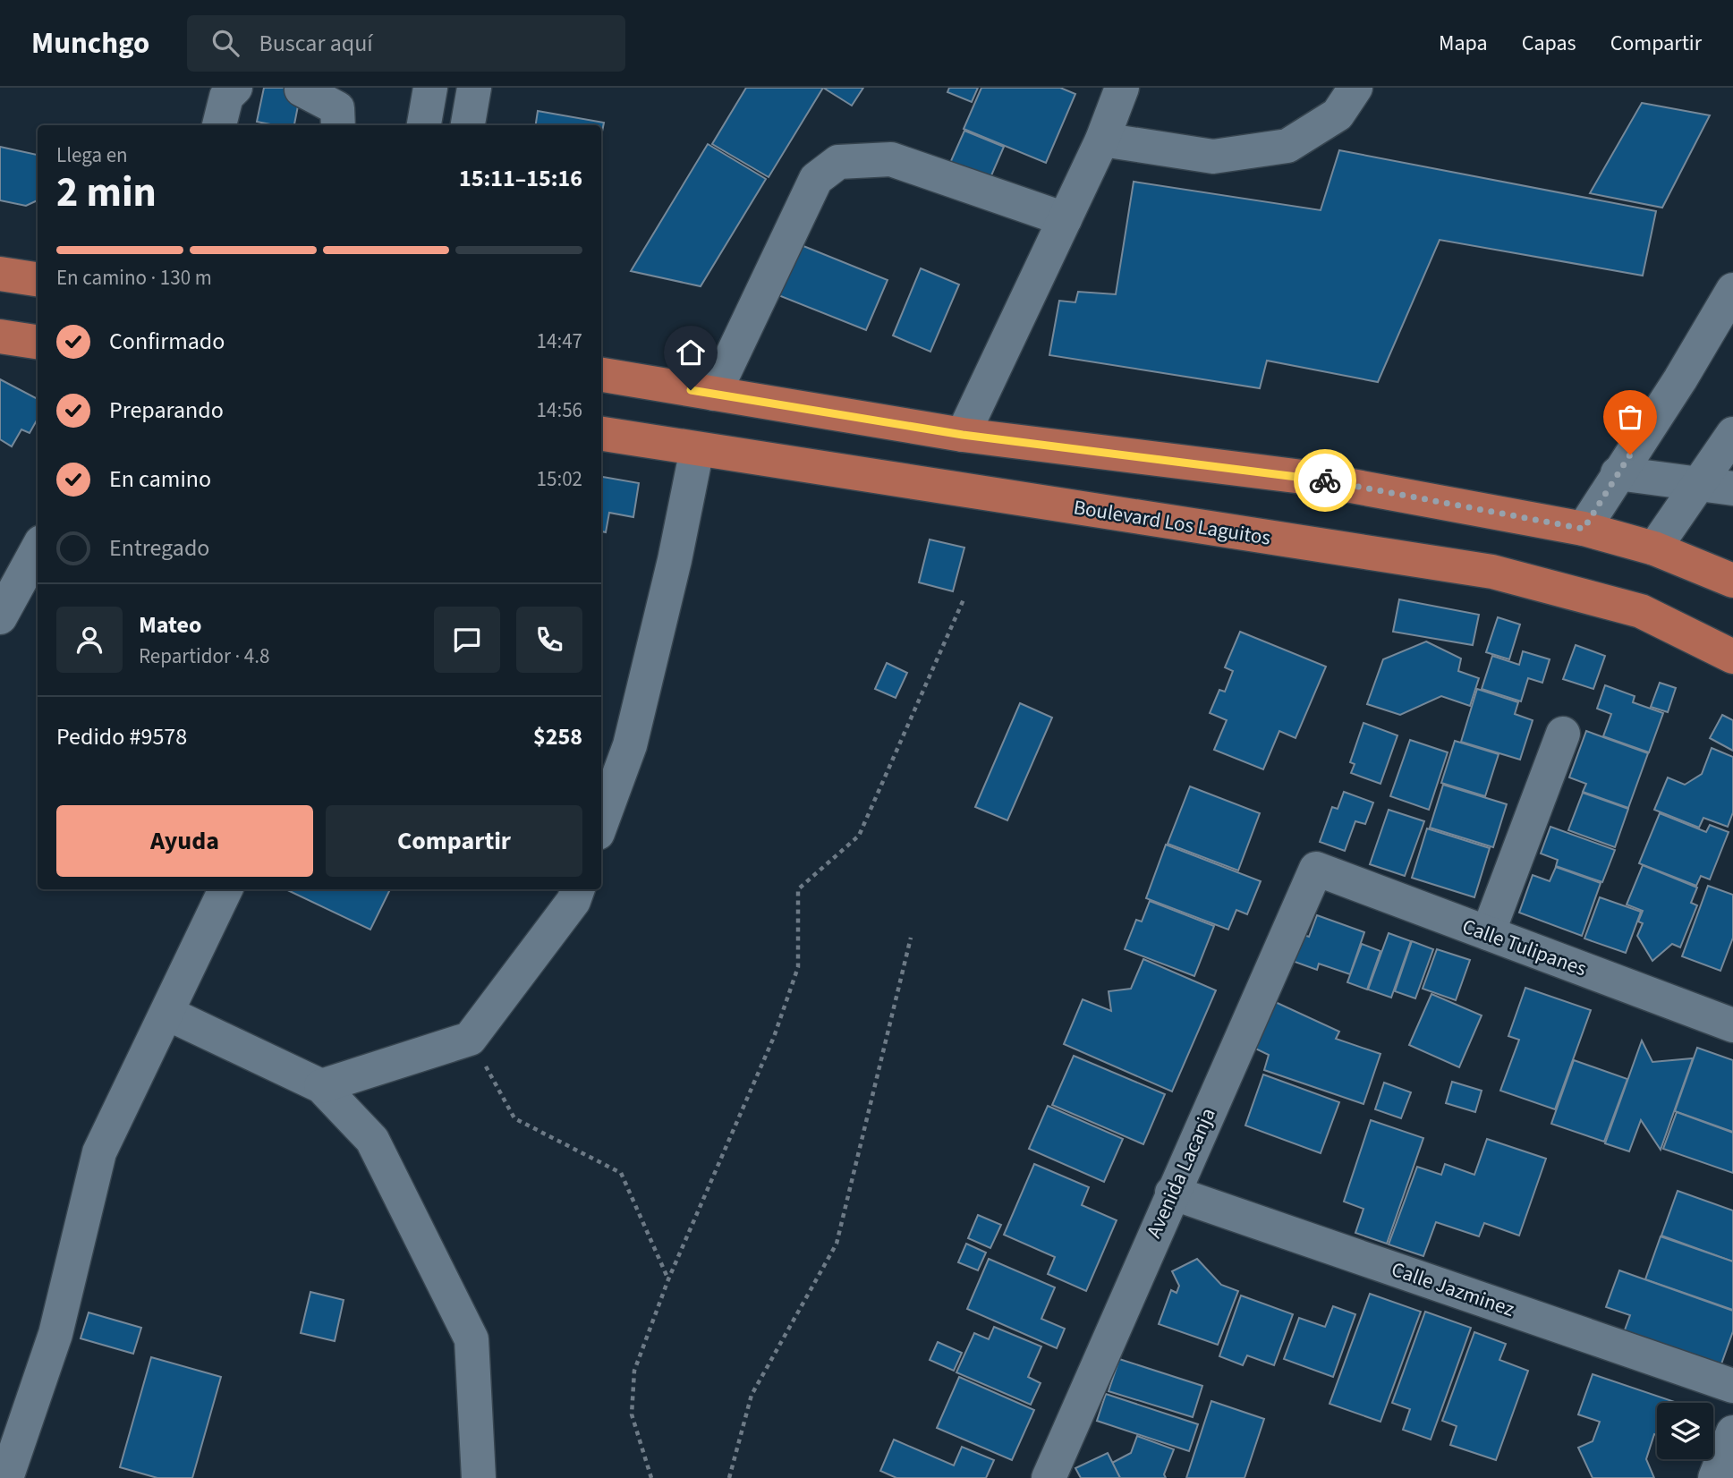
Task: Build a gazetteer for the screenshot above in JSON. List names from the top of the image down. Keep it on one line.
{"streets":{"main road":["Boulevard Los Laguitos"],"street":["Calle Tulipanes","Avenida Lacanja","Calle Jazminez"]},"crossings":[["Calle Tulipanes","Avenida Lacanja"],["Avenida Lacanja","Calle Jazminez"]],"page":{"header":"Munchgo","search":"Buscar aquí","nav":["Mapa","Capas","Compartir"],"heading":["2 min","Llega en","15:11–15:16"],"panel":["Mateo","Repartidor · 4.8","Pedido #9578","$258"],"bar":"En camino · 130 m","list":[["Confirmado","14:47"],["Preparando","14:56"],["En camino","15:02"],"Entregado"],"buttons":["Ayuda","Compartir"]}}
